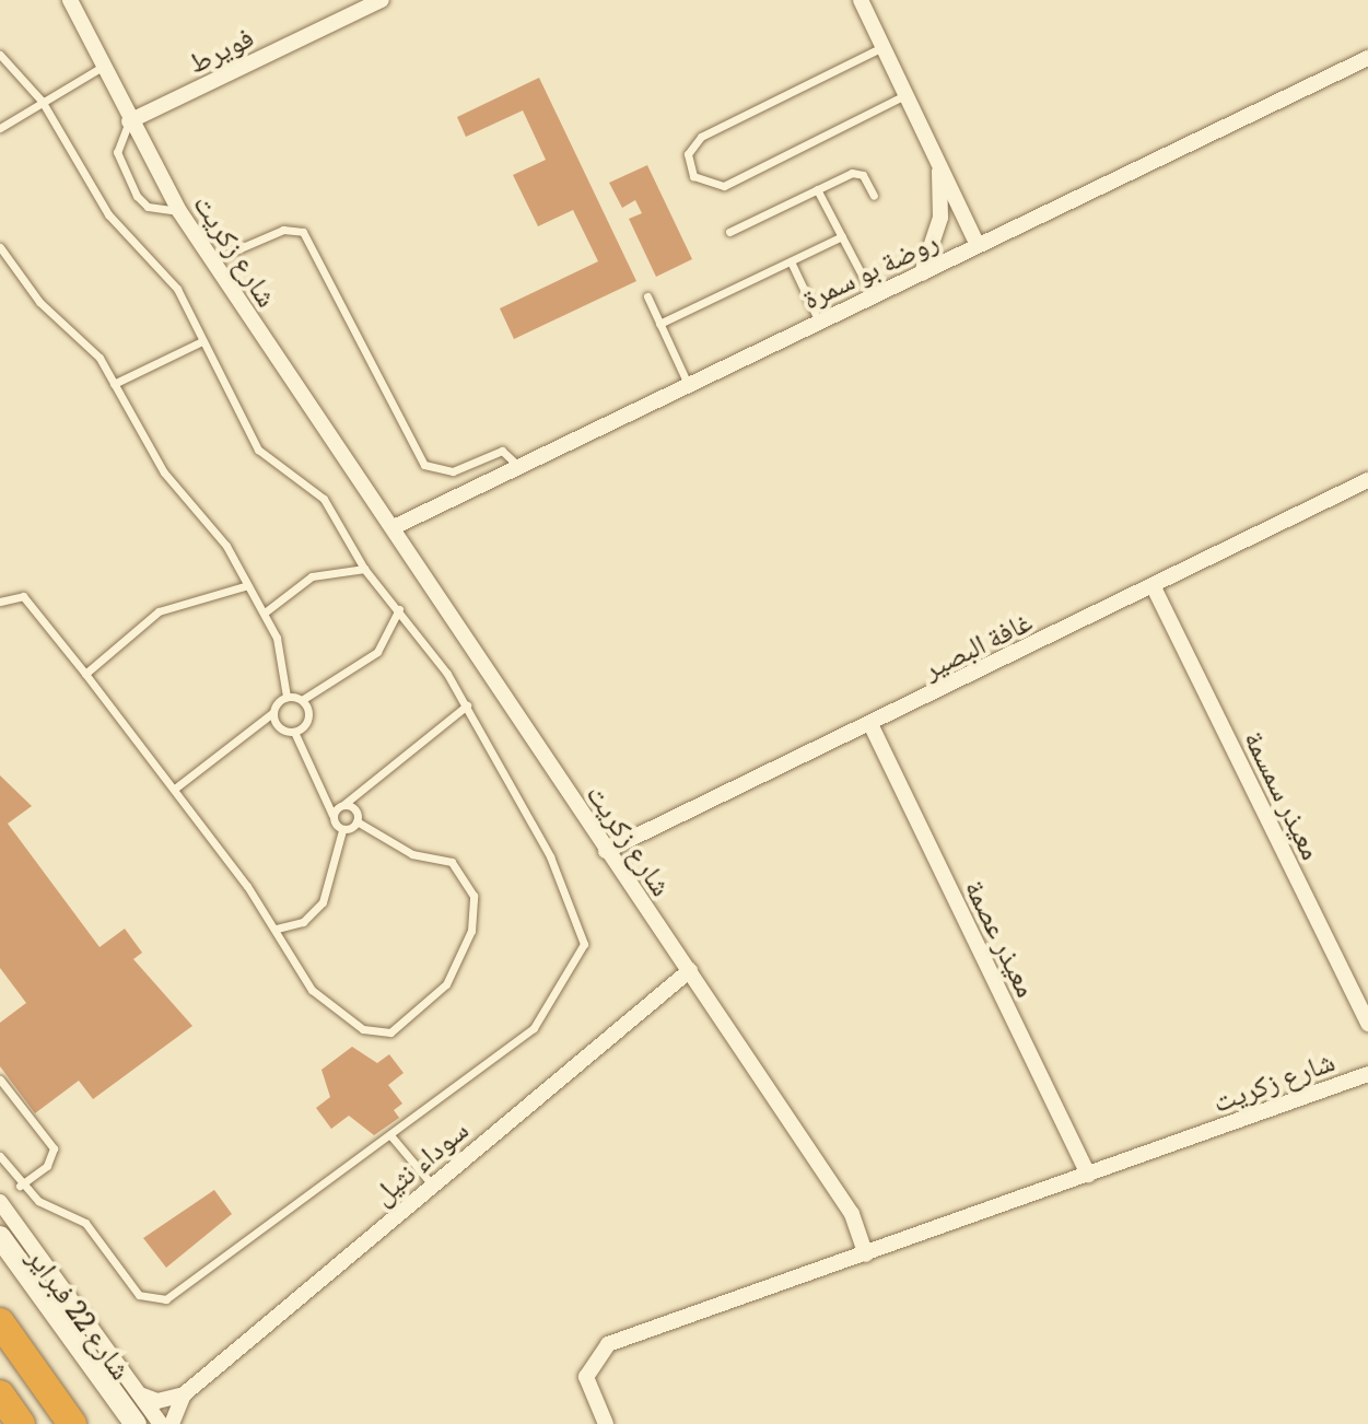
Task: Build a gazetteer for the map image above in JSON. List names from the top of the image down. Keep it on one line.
{"streets":{"main road":["شارع 22 فبراير"],"street":["فويرط","شارع زكريت","روضة بو سمرة","غافة البصير","معيذر سمسمة","معيذر عصمة","سوداء نثيل"]},"crossings":[["فويرط","شارع زكريت"],["شارع زكريت","روضة بو سمرة"],["شارع زكريت","غافة البصير"],["شارع زكريت","معيذر عصمة"],["شارع زكريت","سوداء نثيل"],["غافة البصير","معيذر سمسمة"],["غافة البصير","معيذر عصمة"]]}
